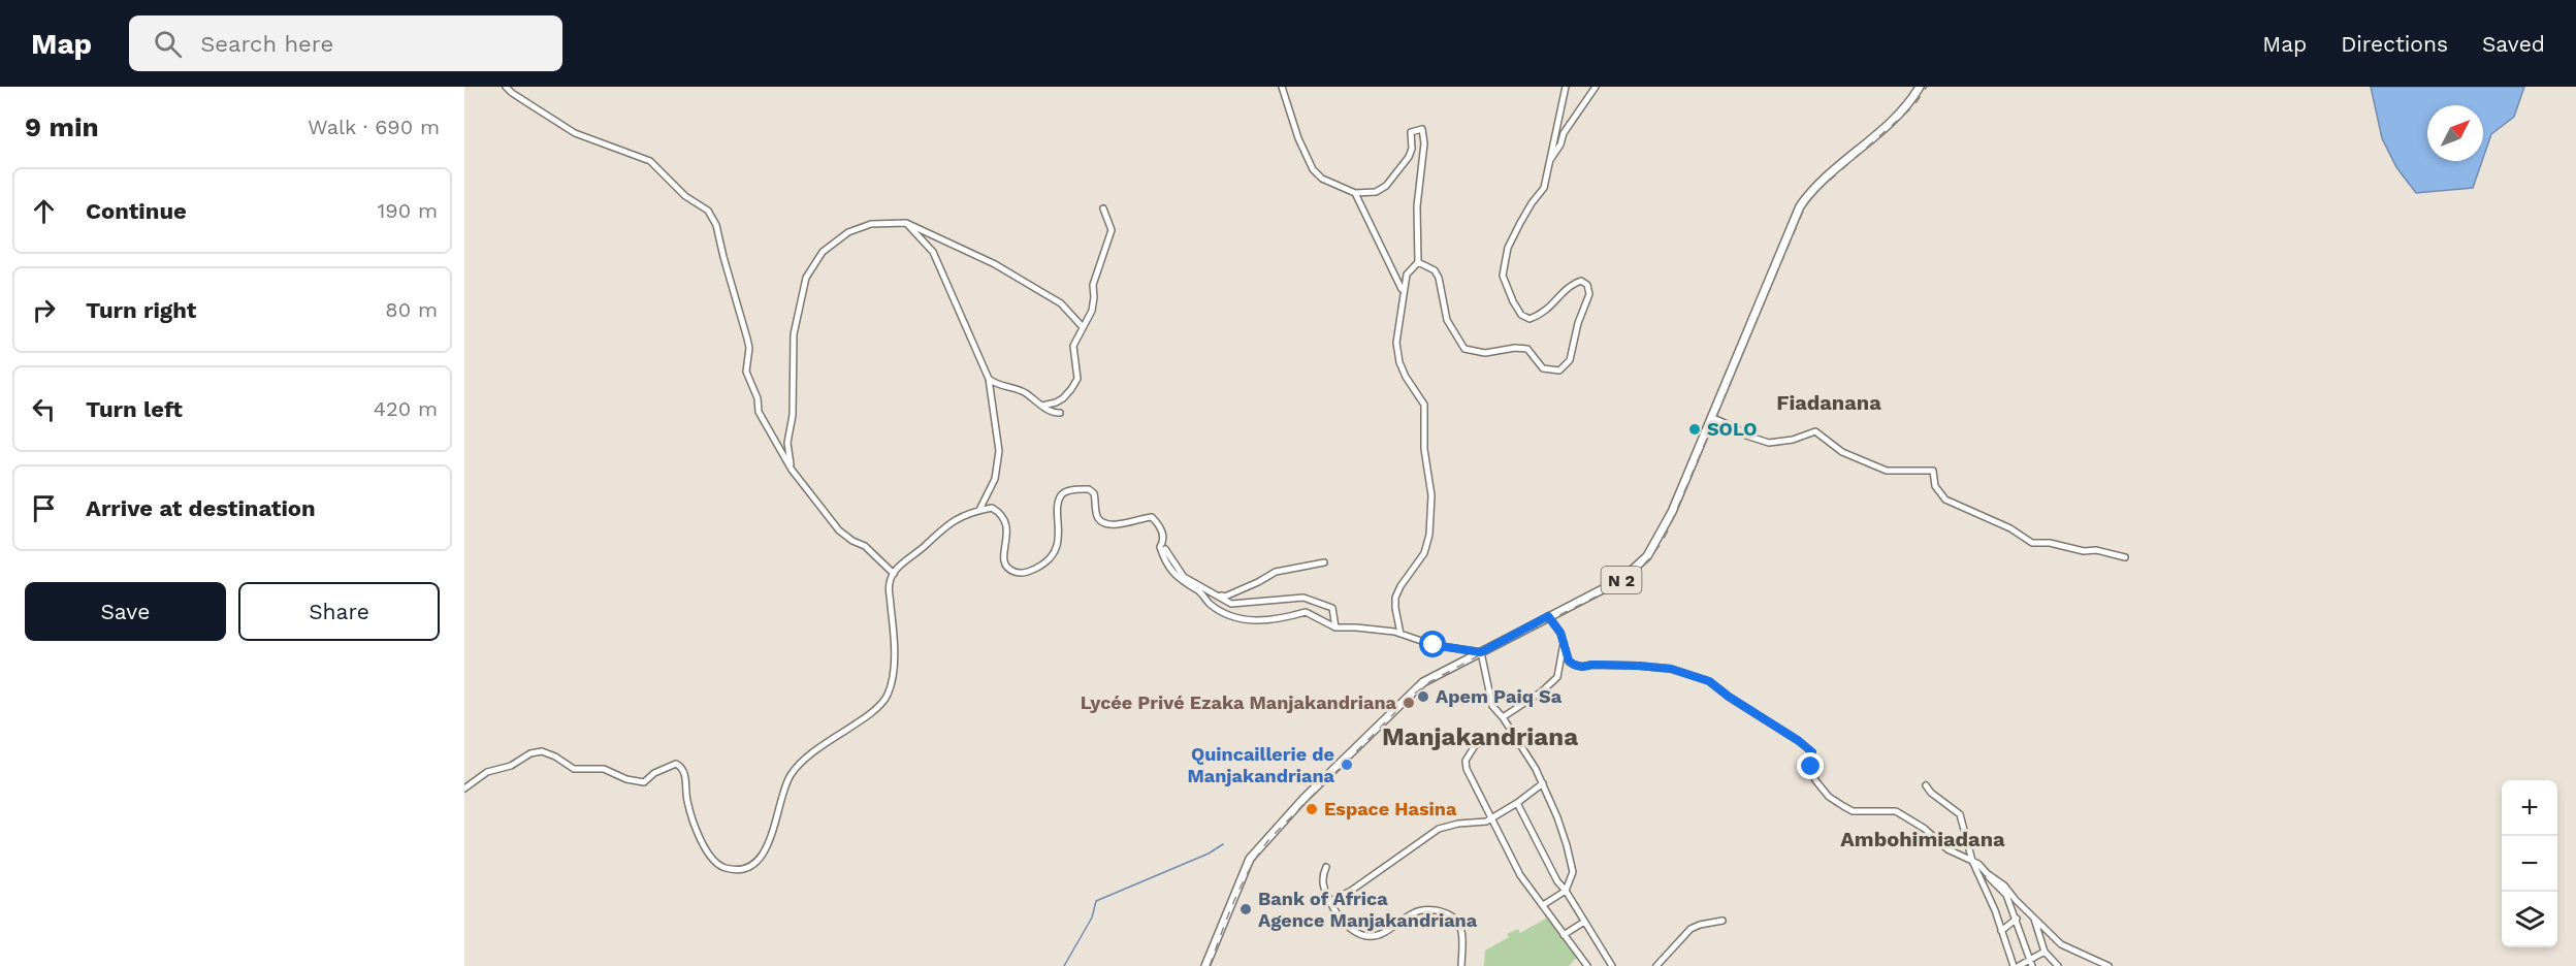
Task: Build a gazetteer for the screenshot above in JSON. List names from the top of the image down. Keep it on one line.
{"streets":{"main road":["N 2"]},"districts":["Fiadanana","Manjakandriana","Ambohimiadana"],"places":["SOLO","Apem Paiq Sa","Lycée Privé Ezaka Manjakandriana","Quincaillerie de Manjakandriana","Espace Hasina","Bank of Africa Agence Manjakandriana"],"north":"top right","page":{"header":"Map","search":"Search here","nav":["Map","Directions","Saved"],"heading":["9 min","Walk · 690 m"],"list":[["Continue","190 m"],["Turn right","80 m"],["Turn left","420 m"],"Arrive at destination"],"buttons":["Save","Share"],"map_buttons":["+","−"]}}
